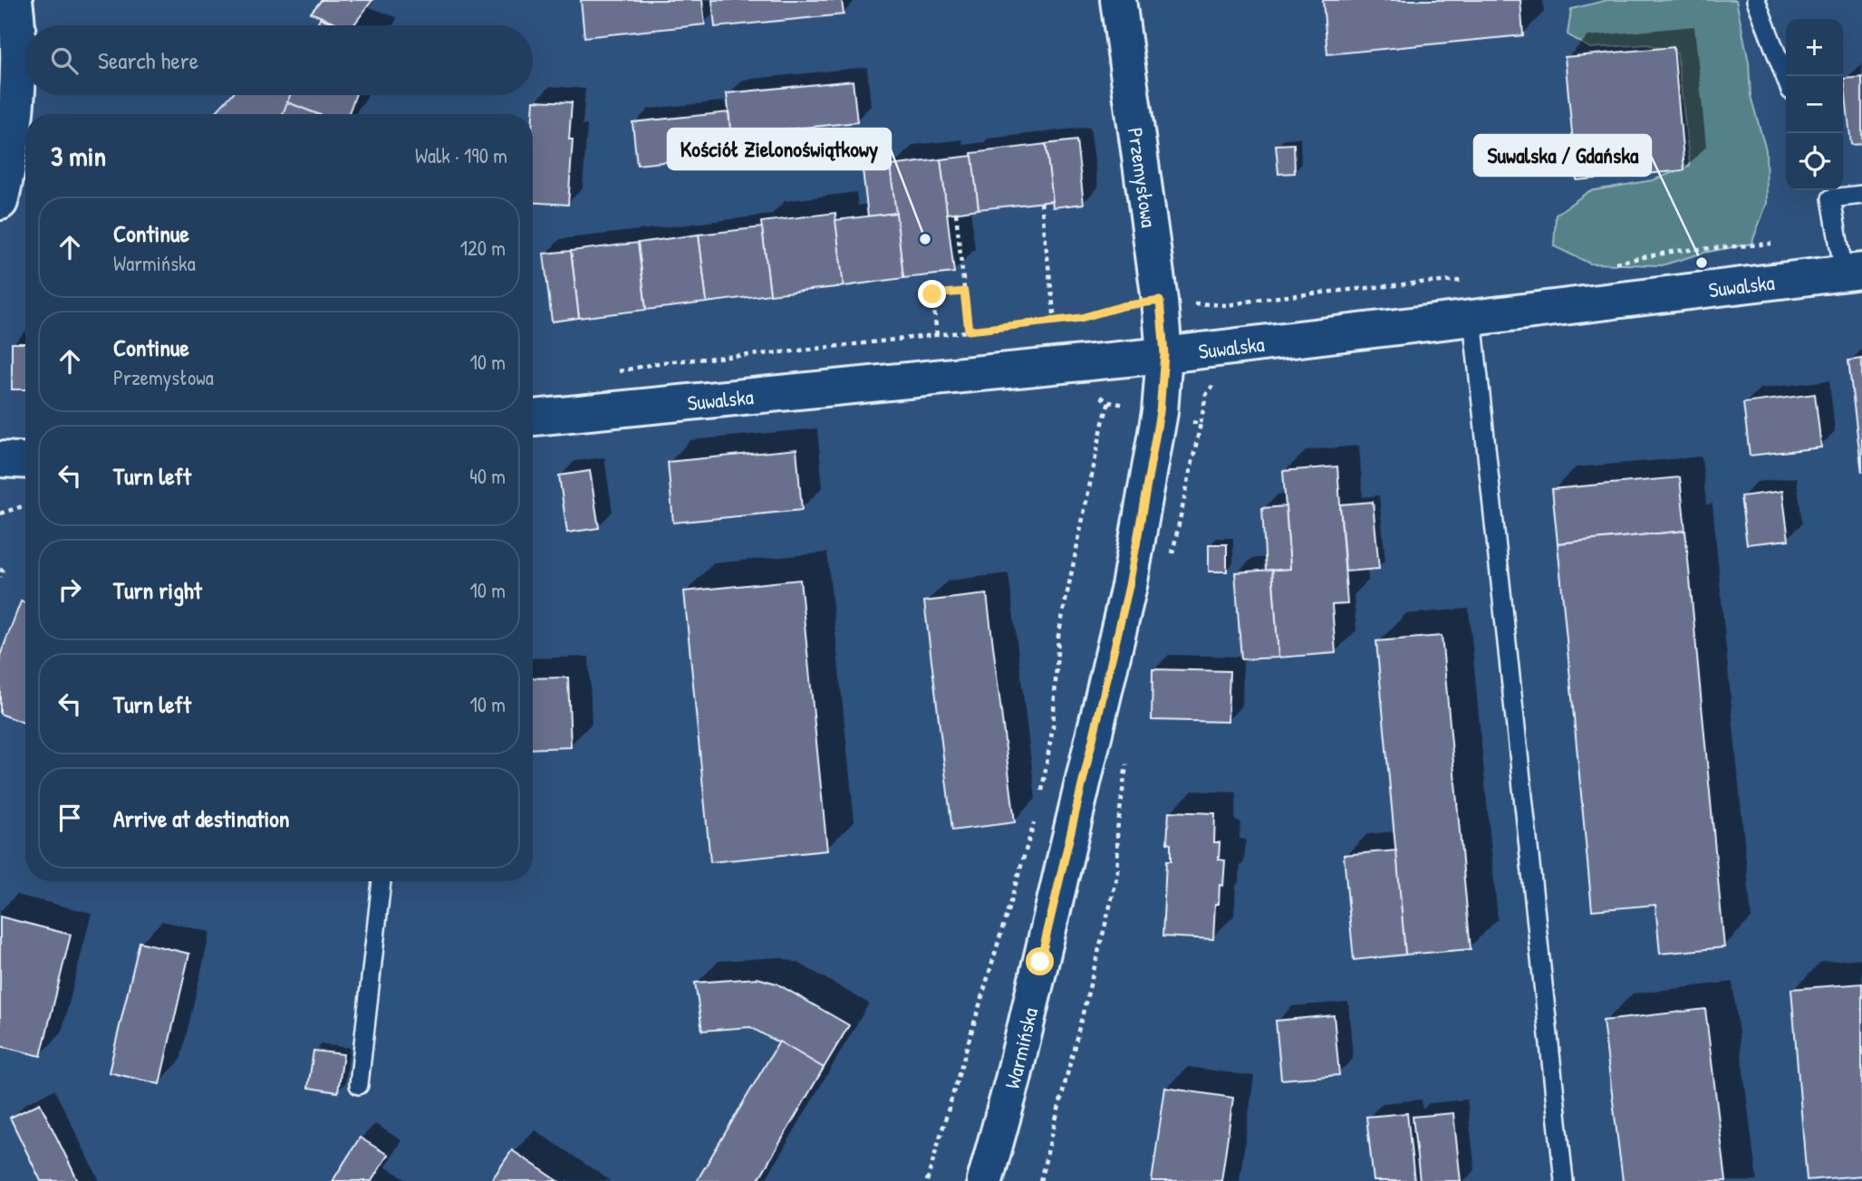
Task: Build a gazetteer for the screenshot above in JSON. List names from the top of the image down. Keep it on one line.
{"streets":{"street":["Przemysłowa","Suwalska","Warmińska"]},"crossings":[["Przemysłowa","Suwalska"],["Przemysłowa","Warmińska"],["Suwalska","Warmińska"]],"places":["Kościół Zielonoświątkowy","Suwalska / Gdańska"],"page":{"map_buttons":["+","−"],"search":"Search here","heading":["3 min","Walk · 190 m"],"list":[["Continue","Warmińska","120 m"],["Continue","Przemysłowa","10 m"],["Turn left","40 m"],["Turn right","10 m"],["Turn left","10 m"],"Arrive at destination"]}}
